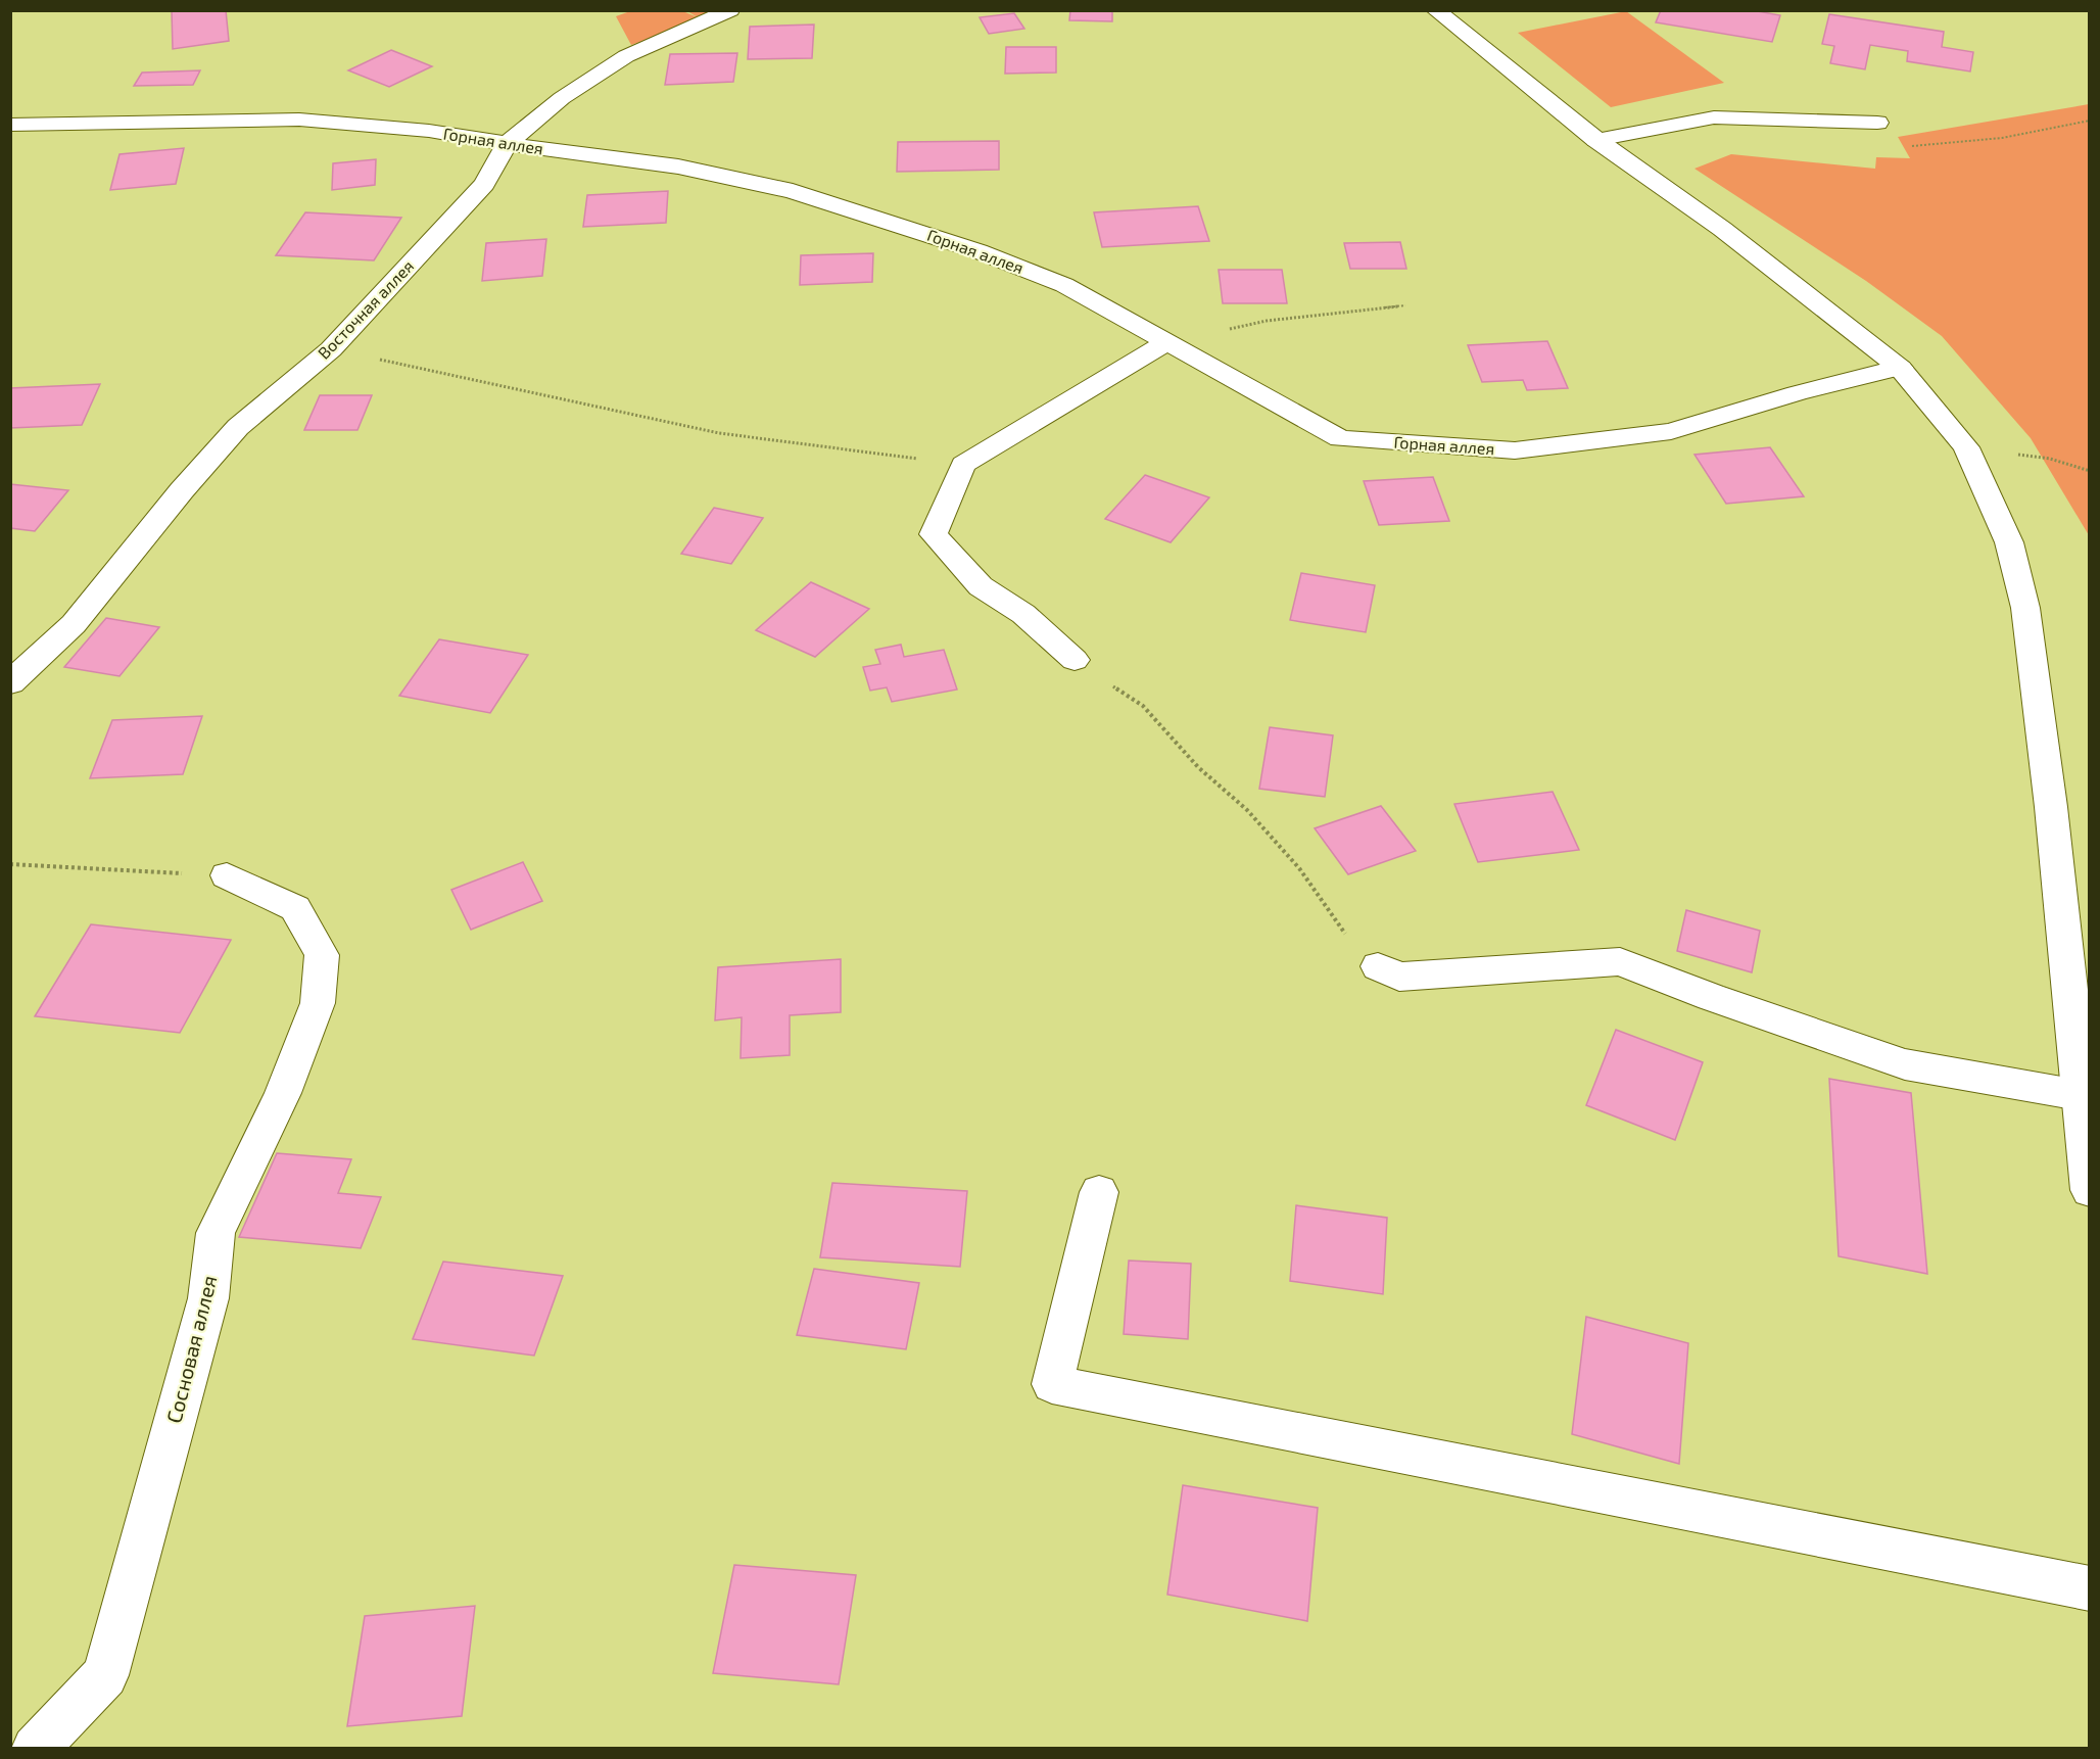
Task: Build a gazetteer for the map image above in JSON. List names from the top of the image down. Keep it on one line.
{"streets":{"street":["Горная аллея","Восточная аллея","Сосновая аллея"]},"crossings":[["Горная аллея","Восточная аллея"]]}
